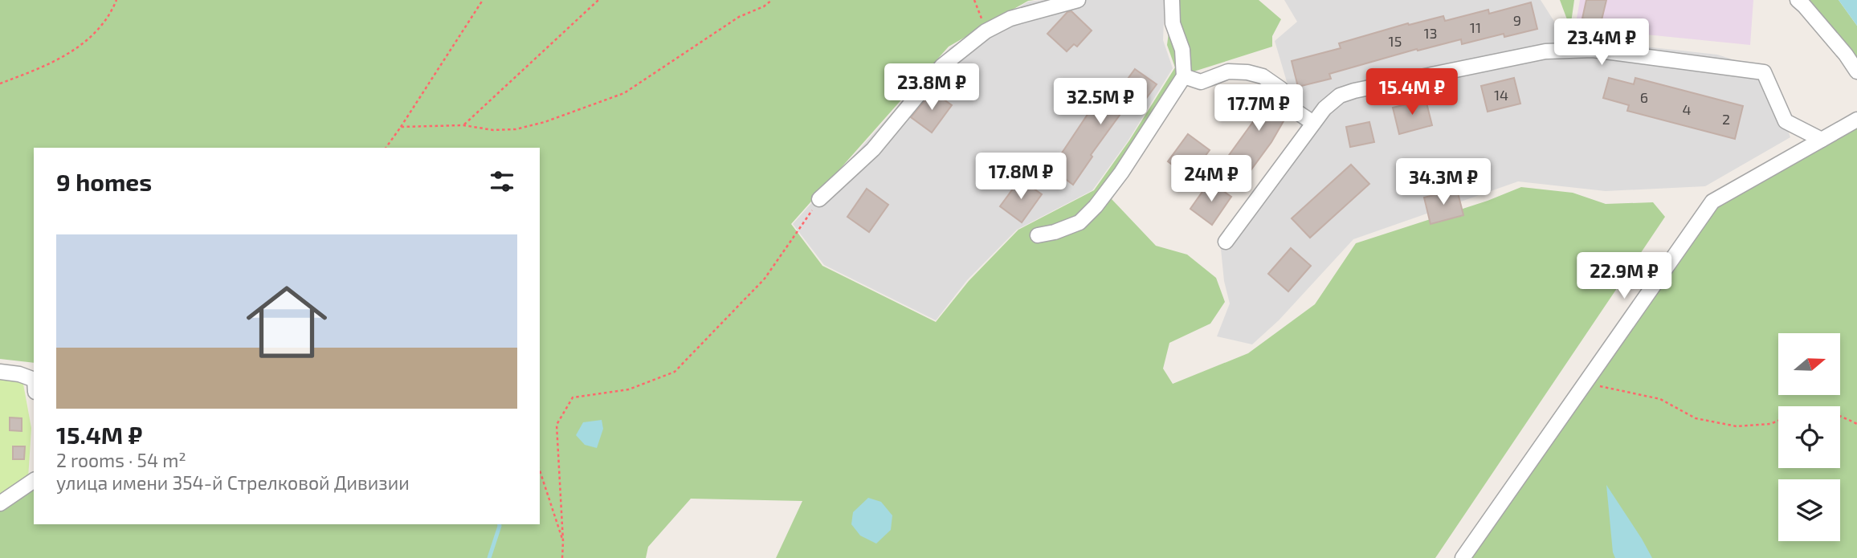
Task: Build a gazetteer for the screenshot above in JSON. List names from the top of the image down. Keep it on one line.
{"house_numbers":["9","11","13","15","14","6","4","2"],"north":"right","page":{"price":["23.4M ₽","23.8M ₽","15.4M ₽","32.5M ₽","17.7M ₽","17.8M ₽","24M ₽","34.3M ₽","22.9M ₽"],"heading":"9 homes","list":[{"name":"15.4M ₽","note":"2 rooms · 54 m² · улица имени 354-й Стрелковой Дивизии"}]}}
